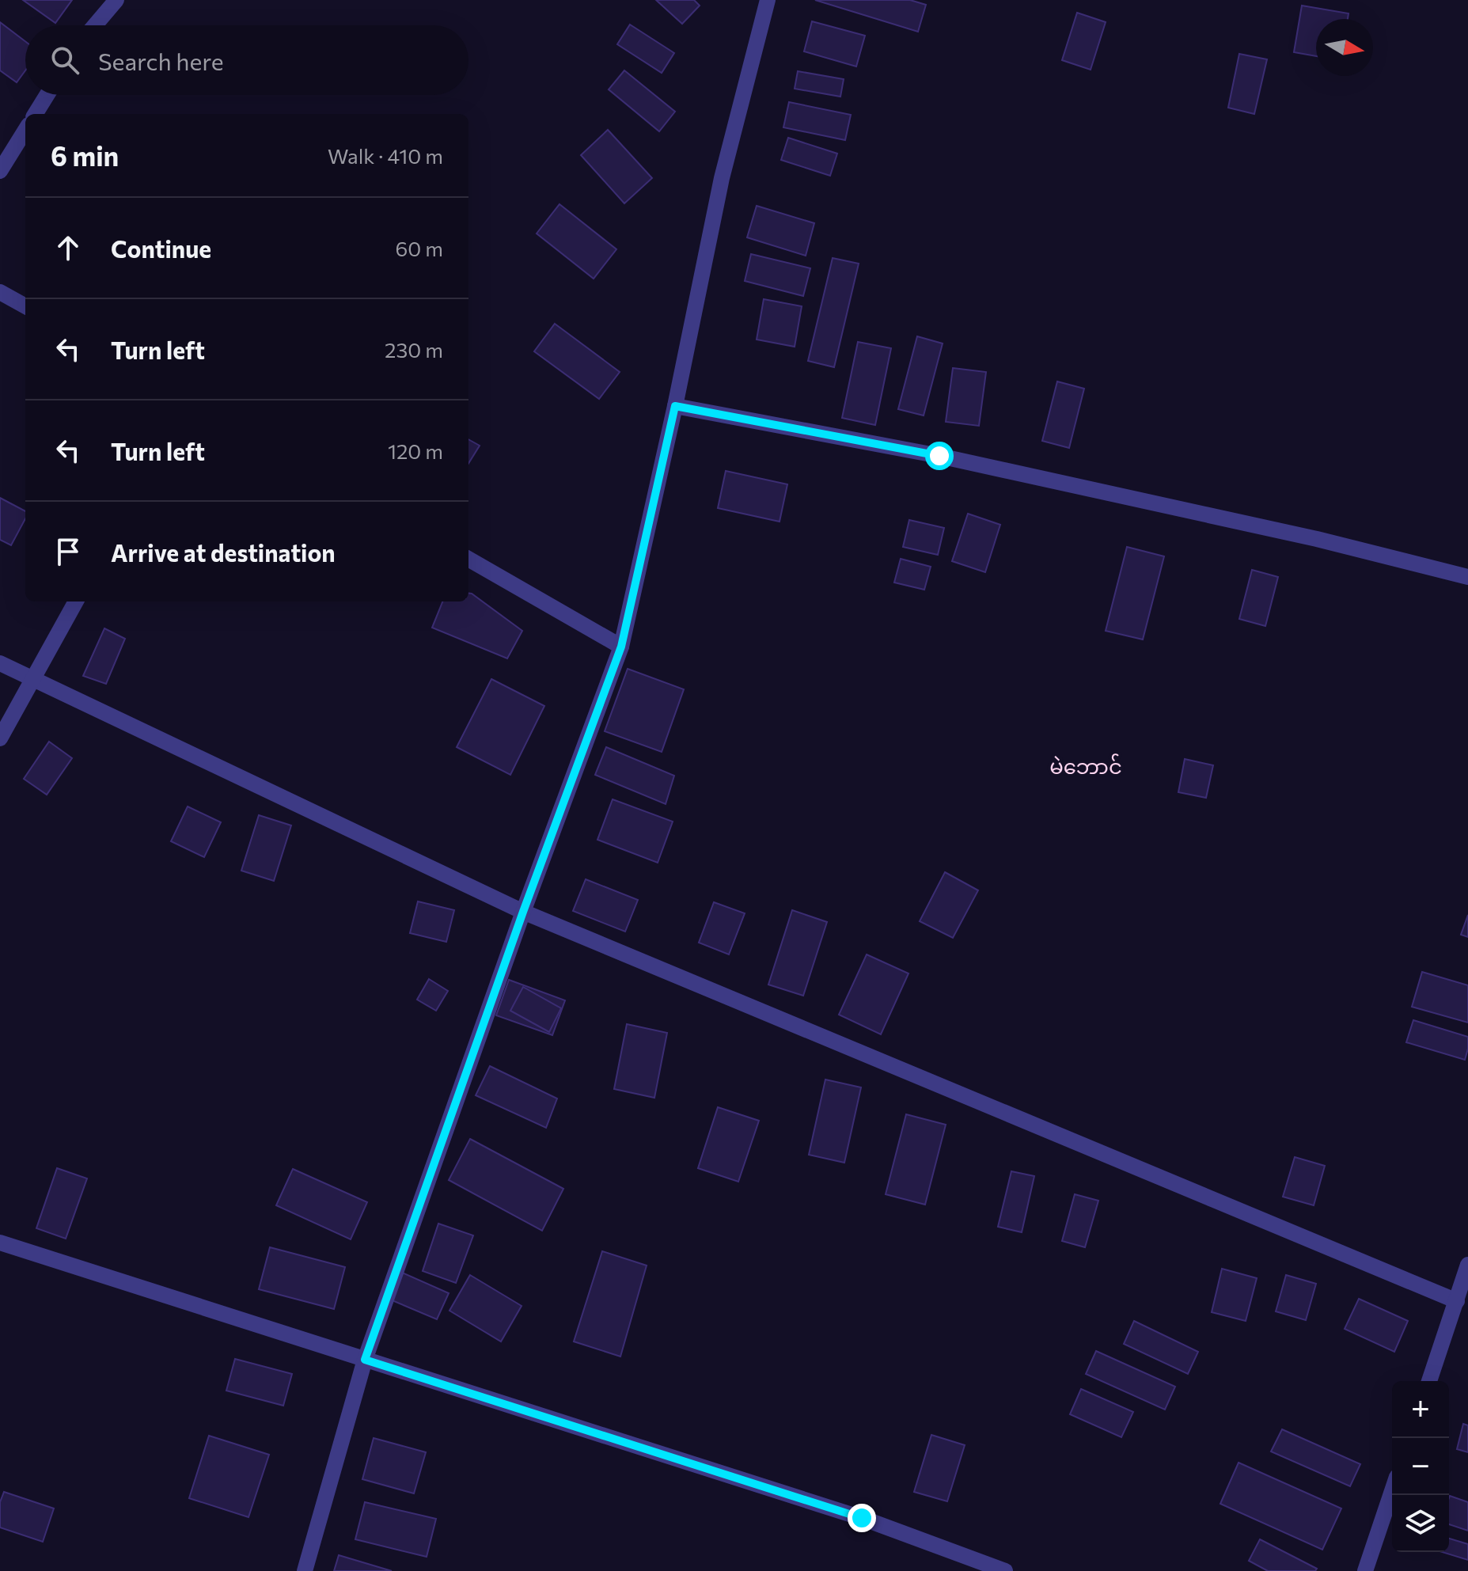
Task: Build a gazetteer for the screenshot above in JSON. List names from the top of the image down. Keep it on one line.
{"districts":["မဲဘောင်"],"north":"right","page":{"search":"Search here","heading":["6 min","Walk · 410 m"],"list":[["Continue","60 m"],["Turn left","230 m"],["Turn left","120 m"],"Arrive at destination"],"map_buttons":["+","−"]}}
